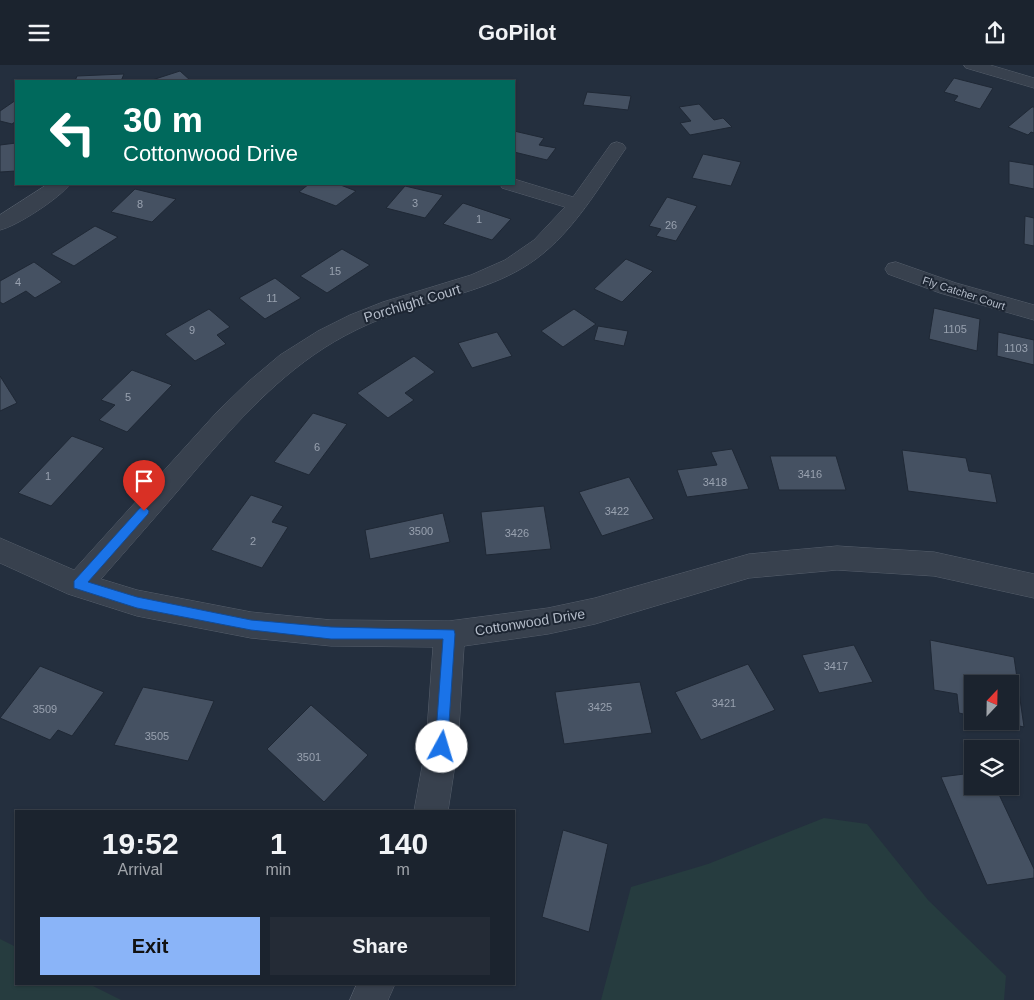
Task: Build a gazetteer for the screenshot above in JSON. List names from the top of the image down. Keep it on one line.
{"streets":{"street":["Fly Catcher Court","Porchlight Court","Cottonwood Drive"]},"crossings":[["Porchlight Court","Cottonwood Drive"]],"house_numbers":["3","8","1","26","15","4","11","1105","9","1103","5","6","3416","1","3418","3422","3500","3426","2","3417","3421","3425","3509","3505","3501"],"north":"top","page":{"header":"GoPilot","turn":["30 m","Cottonwood Drive"],"eta":["19:52","Arrival","1","min","140","m"],"buttons":["Exit","Share"]}}
